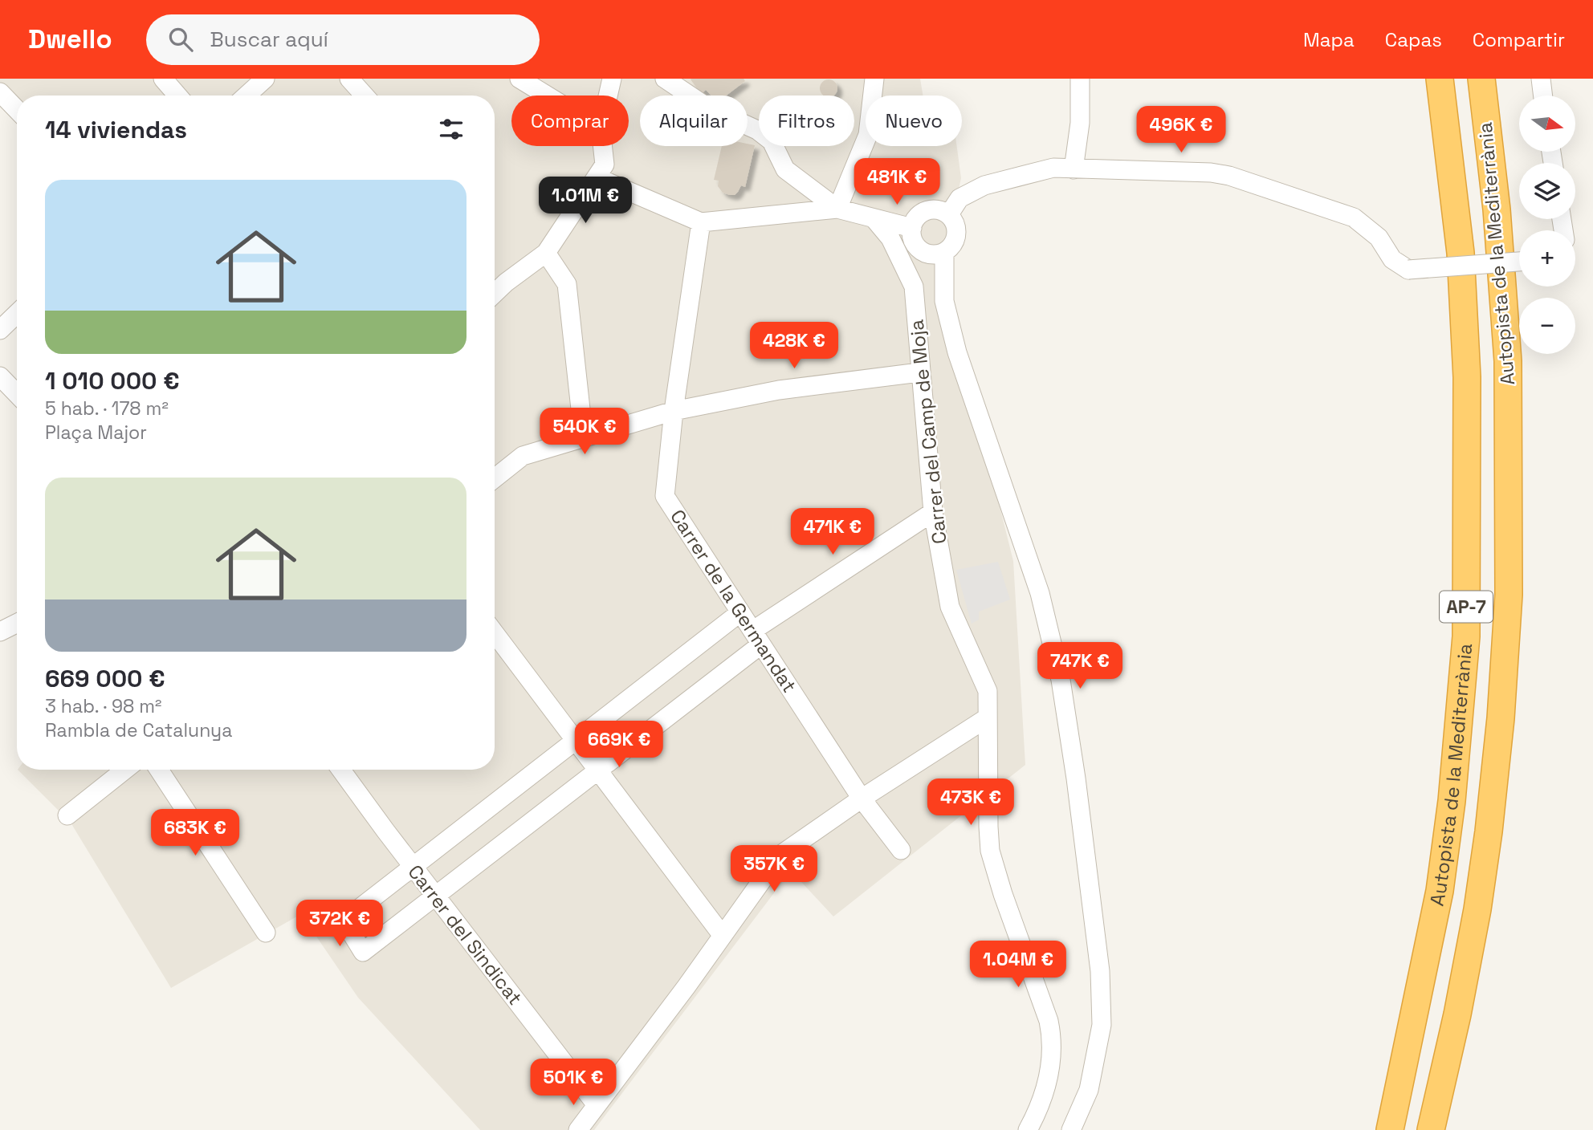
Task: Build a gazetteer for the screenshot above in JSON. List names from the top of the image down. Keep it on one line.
{"streets":{"highway":["Autopista de la Mediterrània","AP-7"],"street":["Carrer del Camp de Moja","Carrer de la Germandat","Carrer del Sindicat"]},"north":"right","page":{"header":"Dwello","search":"Buscar aquí","nav":["Mapa","Capas","Compartir"],"map_buttons":["+","−"],"chip":["Comprar","Alquilar","Filtros","Nuevo"],"heading":"14 viviendas","price":["496K €","481K €","1.01M €","428K €","540K €","471K €","747K €","669K €","473K €","683K €","357K €","372K €","1.04M €","501K €"],"list":[{"name":"1 010 000 €","note":"5 hab. · 178 m² · Plaça Major"},{"name":"669 000 €","note":"3 hab. · 98 m² · Rambla de Catalunya"}]}}
